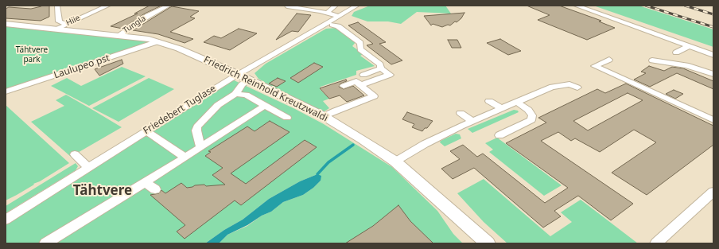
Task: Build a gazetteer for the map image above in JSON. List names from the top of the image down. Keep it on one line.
{"streets":{"main road":["Friedrich Reinhold Kreutzwaldi"],"street":["Hiie","Tungla","Laulupeo pst","Friedebert Tuglase"]},"crossings":[["Hiie","Friedrich Reinhold Kreutzwaldi"],["Tungla","Friedrich Reinhold Kreutzwaldi"],["Laulupeo pst","Friedrich Reinhold Kreutzwaldi"],["Friedrich Reinhold Kreutzwaldi","Friedebert Tuglase"]],"districts":["Tähtvere"],"parks":["Tähtvere park"]}
